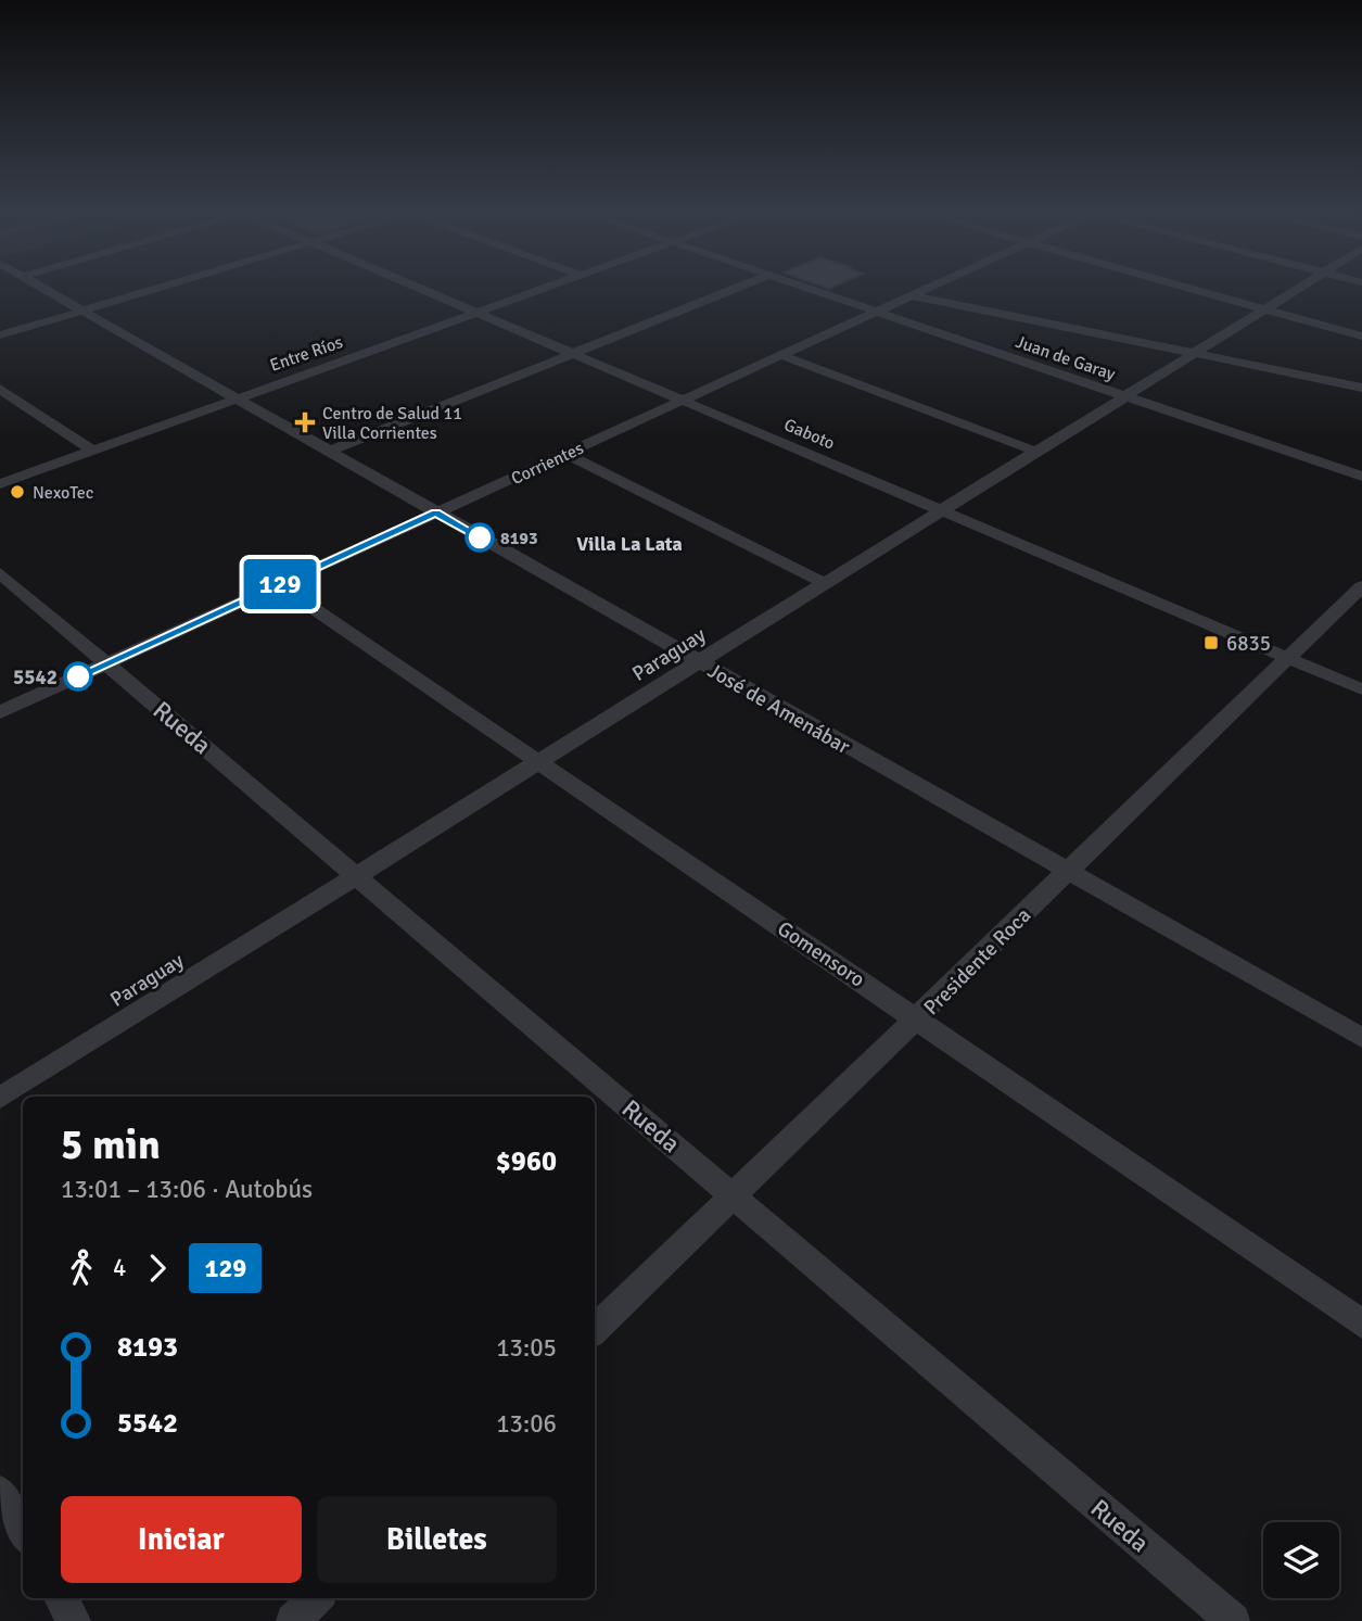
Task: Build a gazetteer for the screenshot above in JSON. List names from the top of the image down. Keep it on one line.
{"streets":{"street":["Entre Ríos","Juan de Garay","Gaboto","Corrientes","Paraguay","José de Amenábar","Rueda","Gomensoro","Presidente Roca"]},"crossings":[["Entre Ríos","Gaboto"],["Entre Ríos","José de Amenábar"],["Juan de Garay","Corrientes"],["Juan de Garay","Paraguay"],["Gaboto","Corrientes"],["Gaboto","Paraguay"],["Gaboto","Presidente Roca"],["Corrientes","José de Amenábar"],["Corrientes","Rueda"],["Corrientes","Gomensoro"],["Paraguay","José de Amenábar"],["Paraguay","Rueda"],["Paraguay","Gomensoro"],["José de Amenábar","Presidente Roca"],["Rueda","Presidente Roca"],["Gomensoro","Presidente Roca"]],"districts":["Villa La Lata"],"places":{"health":["Centro de Salud 11 Villa Corrientes"],"other":["NexoTec","8193","5542"],"transit":["6835"]},"lines":["bus line 129"],"page":{"on_map":"129","heading":["5 min","13:01 – 13:06 · Autobús","$960"],"legs":["4","129"],"list":[{"name":"8193","value":"13:05"},{"name":"5542","value":"13:06"}],"buttons":["Iniciar","Billetes"]}}
